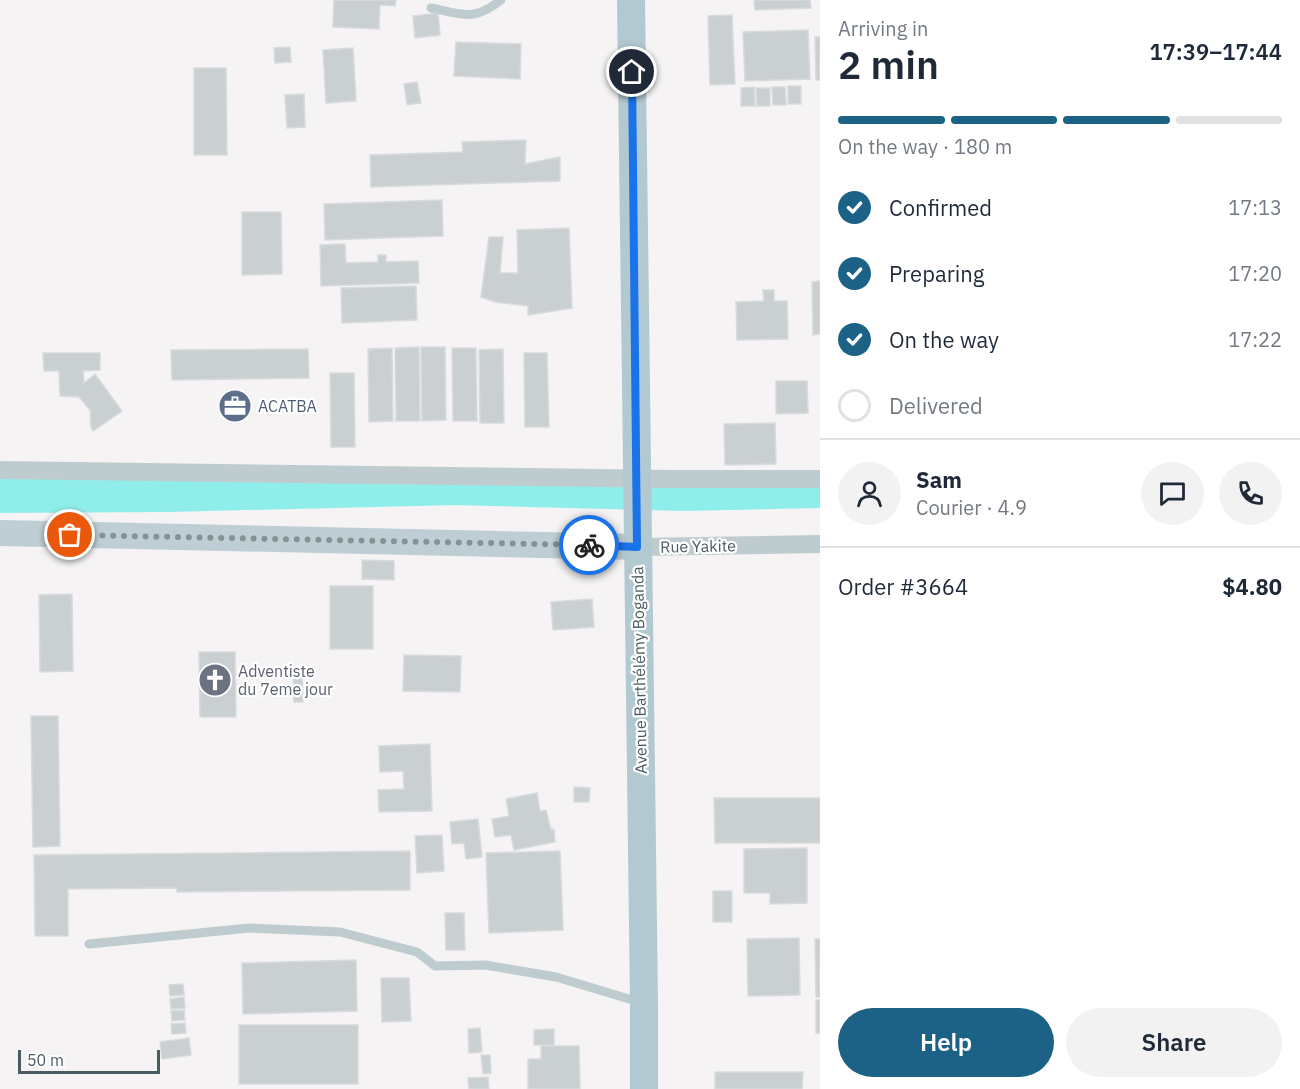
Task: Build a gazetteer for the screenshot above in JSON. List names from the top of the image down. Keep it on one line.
{"streets":{"main road":["Rue Yakite","Avenue Barthélémy Boganda"]},"crossings":[["Rue Yakite","Avenue Barthélémy Boganda"]],"places":{"office":["ACATBA"],"church":["Adventiste du 7eme jour"]},"scale_bar":"50 m","page":{"heading":["2 min","Arriving in","17:39–17:44"],"panel":["Sam","Courier · 4.9","Order #3664","$4.80"],"bar":"On the way · 180 m","list":[["Confirmed","17:13"],["Preparing","17:20"],["On the way","17:22"],"Delivered"],"buttons":["Help","Share"],"scale":"50 m"}}
